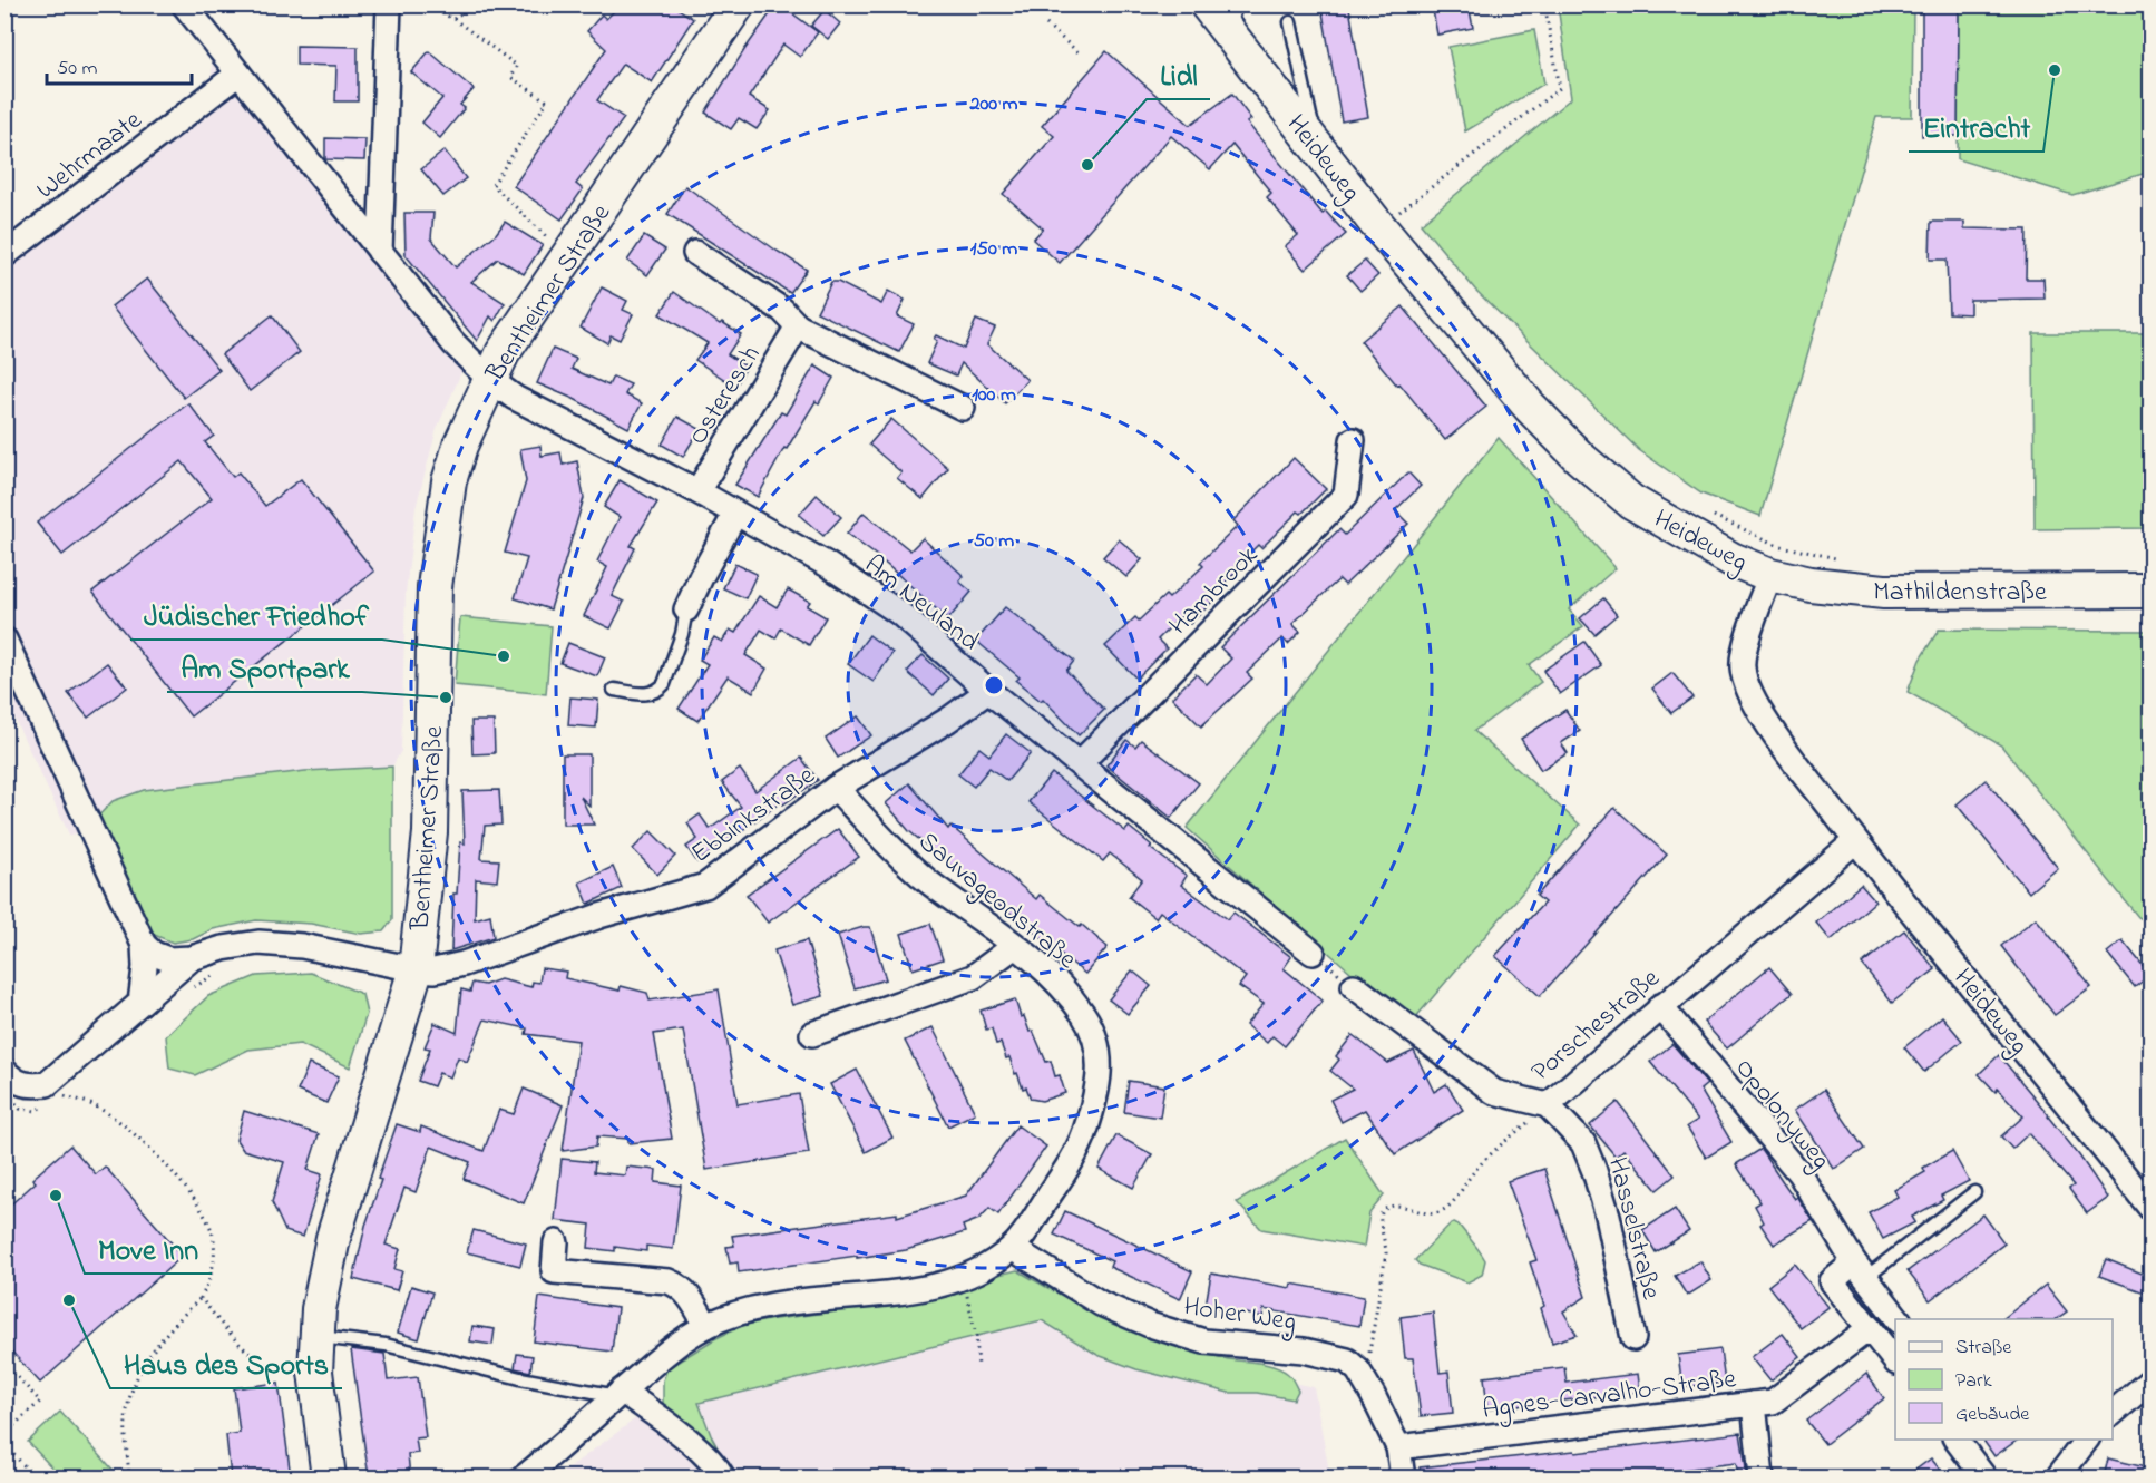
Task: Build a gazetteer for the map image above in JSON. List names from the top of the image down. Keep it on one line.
{"streets":{"street":["Wehrmaate","Heideweg","Bentheimer Straße","Osteresch","Hambrook","Mathildenstraße","Am Neuland","Ebbinkstraße","Sauvageodstraße","Porschestraße","Opolonyweg","Hasselstraße","Hoher Weg","Agnes-Carvalho-Straße"]},"crossings":[["Heideweg","Mathildenstraße"],["Heideweg","Porschestraße"],["Bentheimer Straße","Am Neuland"],["Bentheimer Straße","Ebbinkstraße"],["Osteresch","Am Neuland"],["Hambrook","Am Neuland"],["Am Neuland","Ebbinkstraße"],["Ebbinkstraße","Sauvageodstraße"],["Sauvageodstraße","Hoher Weg"],["Porschestraße","Opolonyweg"],["Porschestraße","Hasselstraße"]],"places":["Eintracht","Lidl","Jüdischer Friedhof","Am Sportpark","Move Inn","Haus des Sports"],"legend":["Straße","Park","Gebäude"],"scale_bar":"50 m","rings":["200 m","150 m","100 m","50 m"]}
